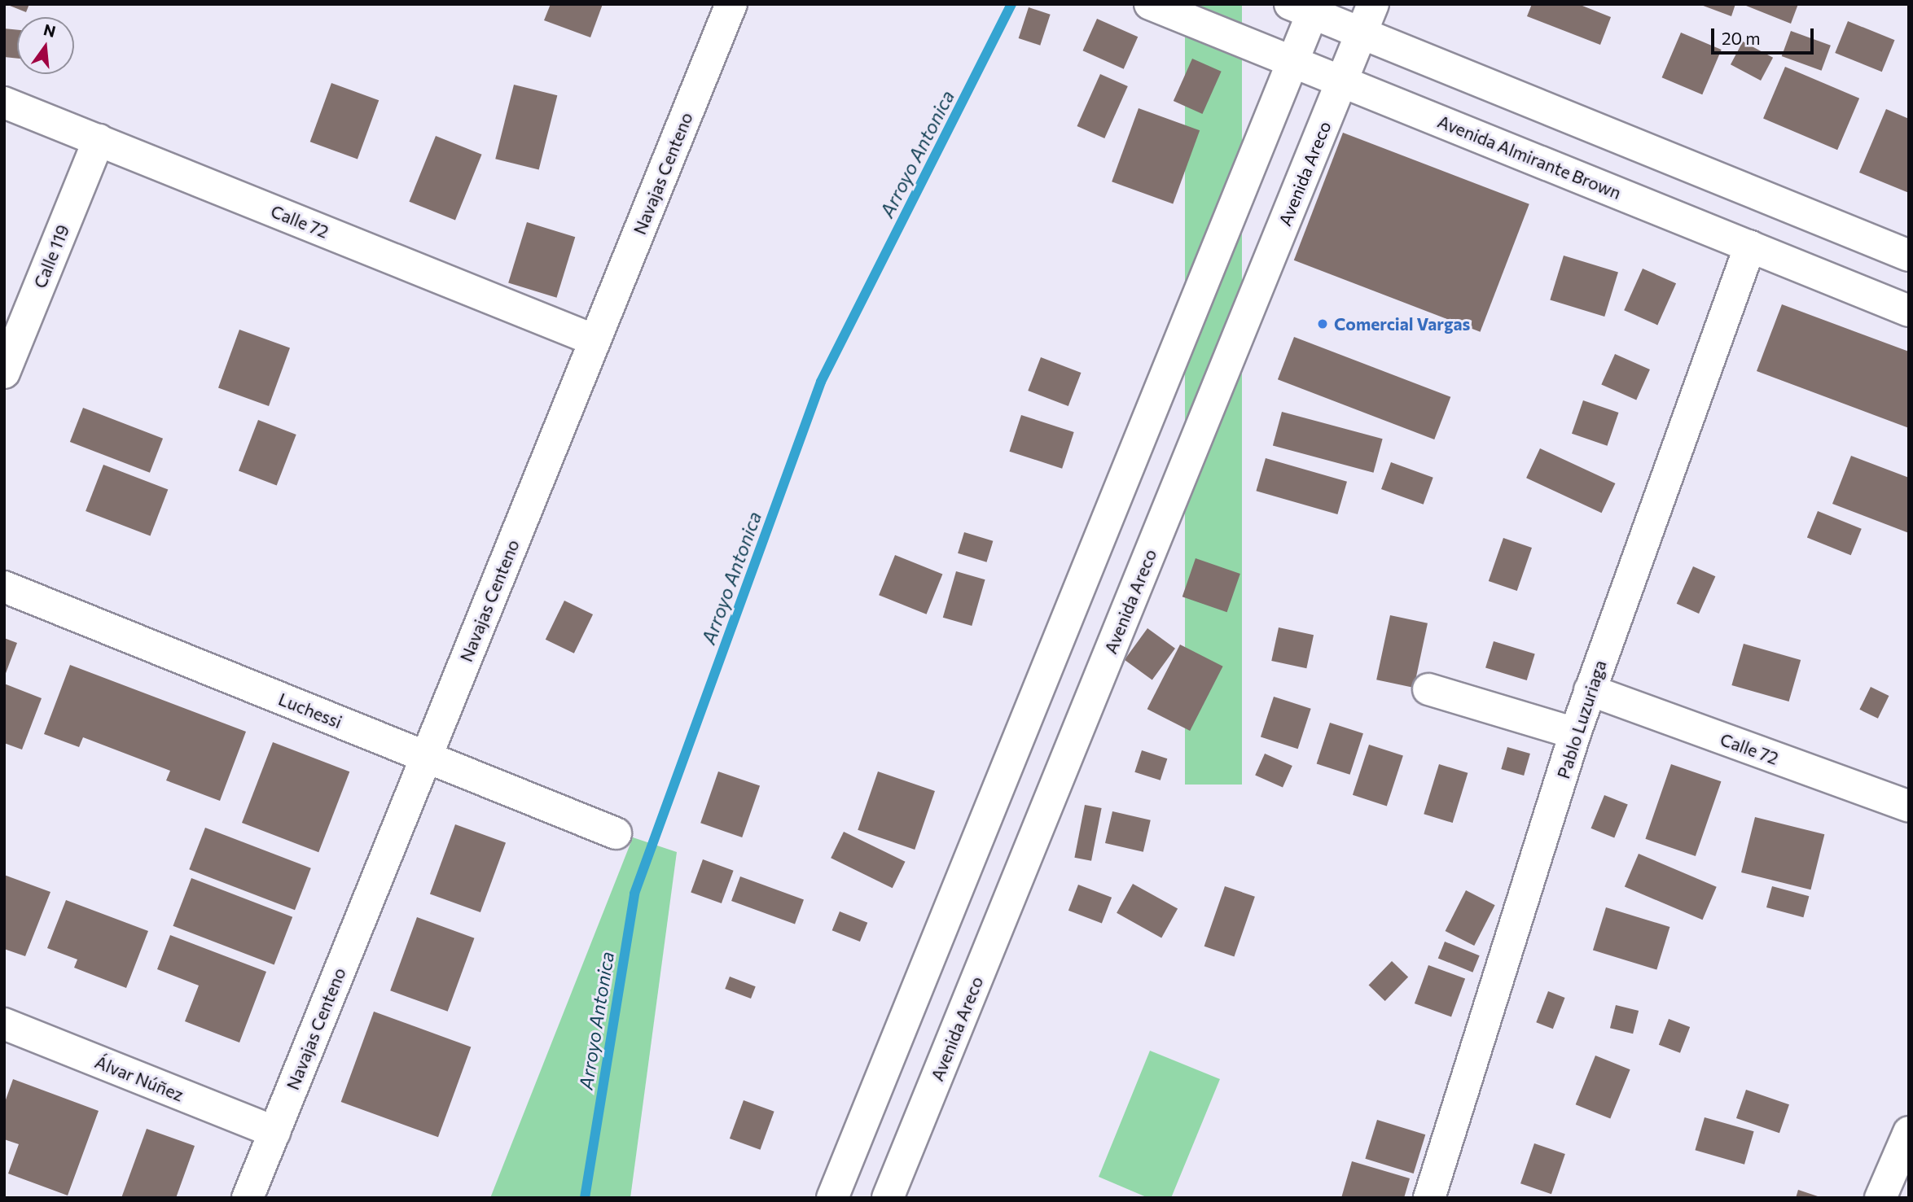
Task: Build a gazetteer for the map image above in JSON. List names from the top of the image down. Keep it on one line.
{"streets":{"street":["Avenida Almirante Brown","Navajas Centeno","Avenida Areco","Calle 72","Calle 119","Luchessi","Pablo Luzuriaga","Álvar Núñez"]},"crossings":[["Avenida Almirante Brown","Avenida Areco"],["Avenida Almirante Brown","Pablo Luzuriaga"],["Navajas Centeno","Calle 72"],["Navajas Centeno","Luchessi"],["Navajas Centeno","Álvar Núñez"],["Calle 72","Calle 119"],["Calle 72","Pablo Luzuriaga"]],"water":["Arroyo Antonica"],"places":["Comercial Vargas"],"scale_bar":"20 m","north":"top"}
